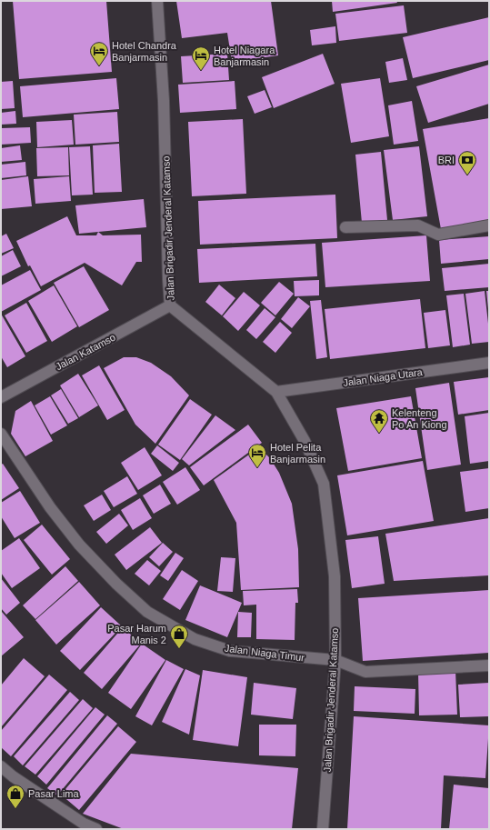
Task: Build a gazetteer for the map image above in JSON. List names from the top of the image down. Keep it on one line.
{"streets":{"street":["Jalan Brigadir Jenderal Katamso","Jalan Katamso","Jalan Niaga Utara","Jalan Niaga Timur"]},"crossings":[["Jalan Brigadir Jenderal Katamso","Jalan Katamso"],["Jalan Brigadir Jenderal Katamso","Jalan Niaga Utara"],["Jalan Brigadir Jenderal Katamso","Jalan Niaga Timur"]],"places":{"hotel":["Hotel Chandra Banjarmasin","Hotel Niagara Banjarmasin","Hotel Pelita Banjarmasin"],"bank":["BRI"],"temple":["Kelenteng Po An Kiong"],"shop":["Pasar Harum Manis 2","Pasar Lima"]}}
